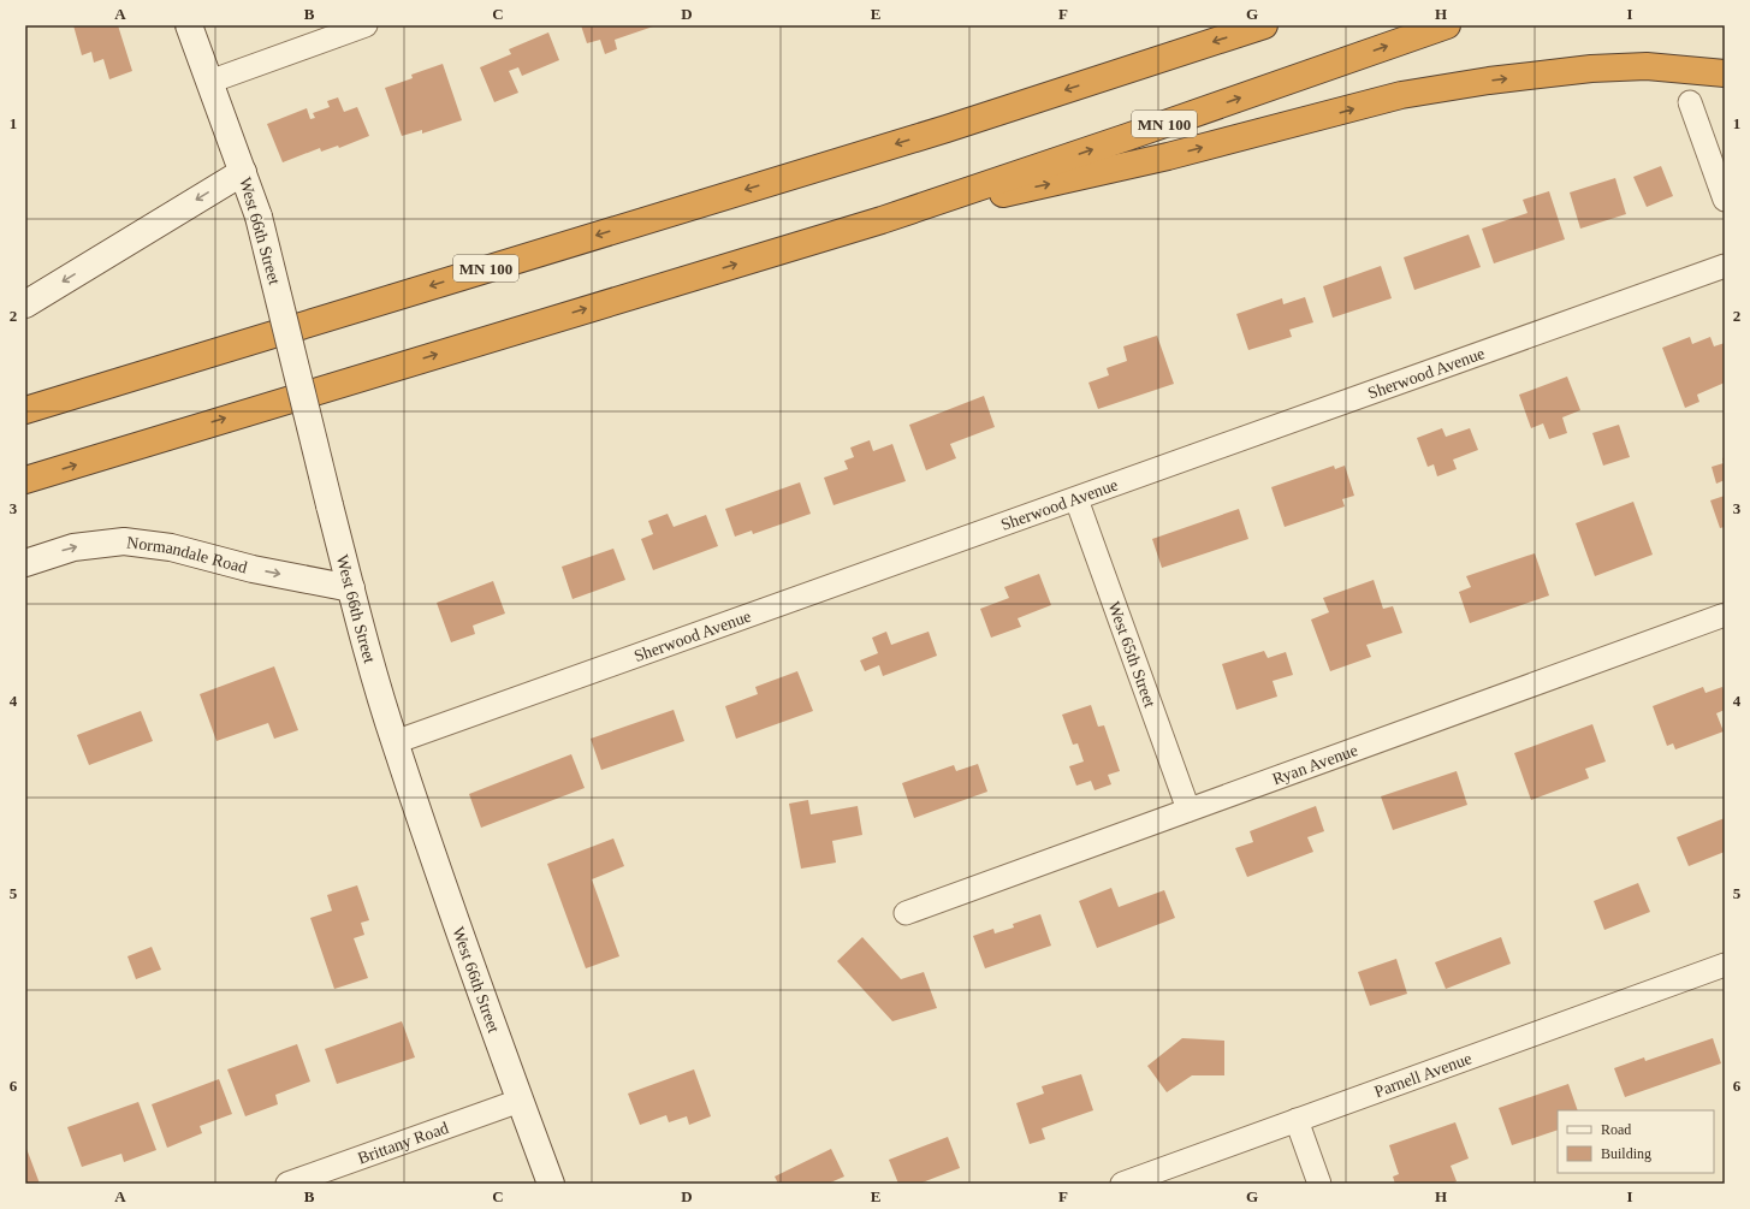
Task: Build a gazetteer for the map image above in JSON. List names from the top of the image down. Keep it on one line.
{"streets":{"highway":["MN 100"],"street":["West 66th Street","Sherwood Avenue","Normandale Road","West 65th Street","Ryan Avenue","Parnell Avenue","Brittany Road"]},"crossings":[["West 66th Street","Sherwood Avenue"],["West 66th Street","Normandale Road"],["West 66th Street","Brittany Road"],["Sherwood Avenue","West 65th Street"],["West 65th Street","Ryan Avenue"]],"one_way":["Normandale Road"],"legend":["Road","Building"],"grid":{"columns":["A","B","C","D","E","F","G","H","I"],"rows":["1","2","3","4","5","6"]}}
